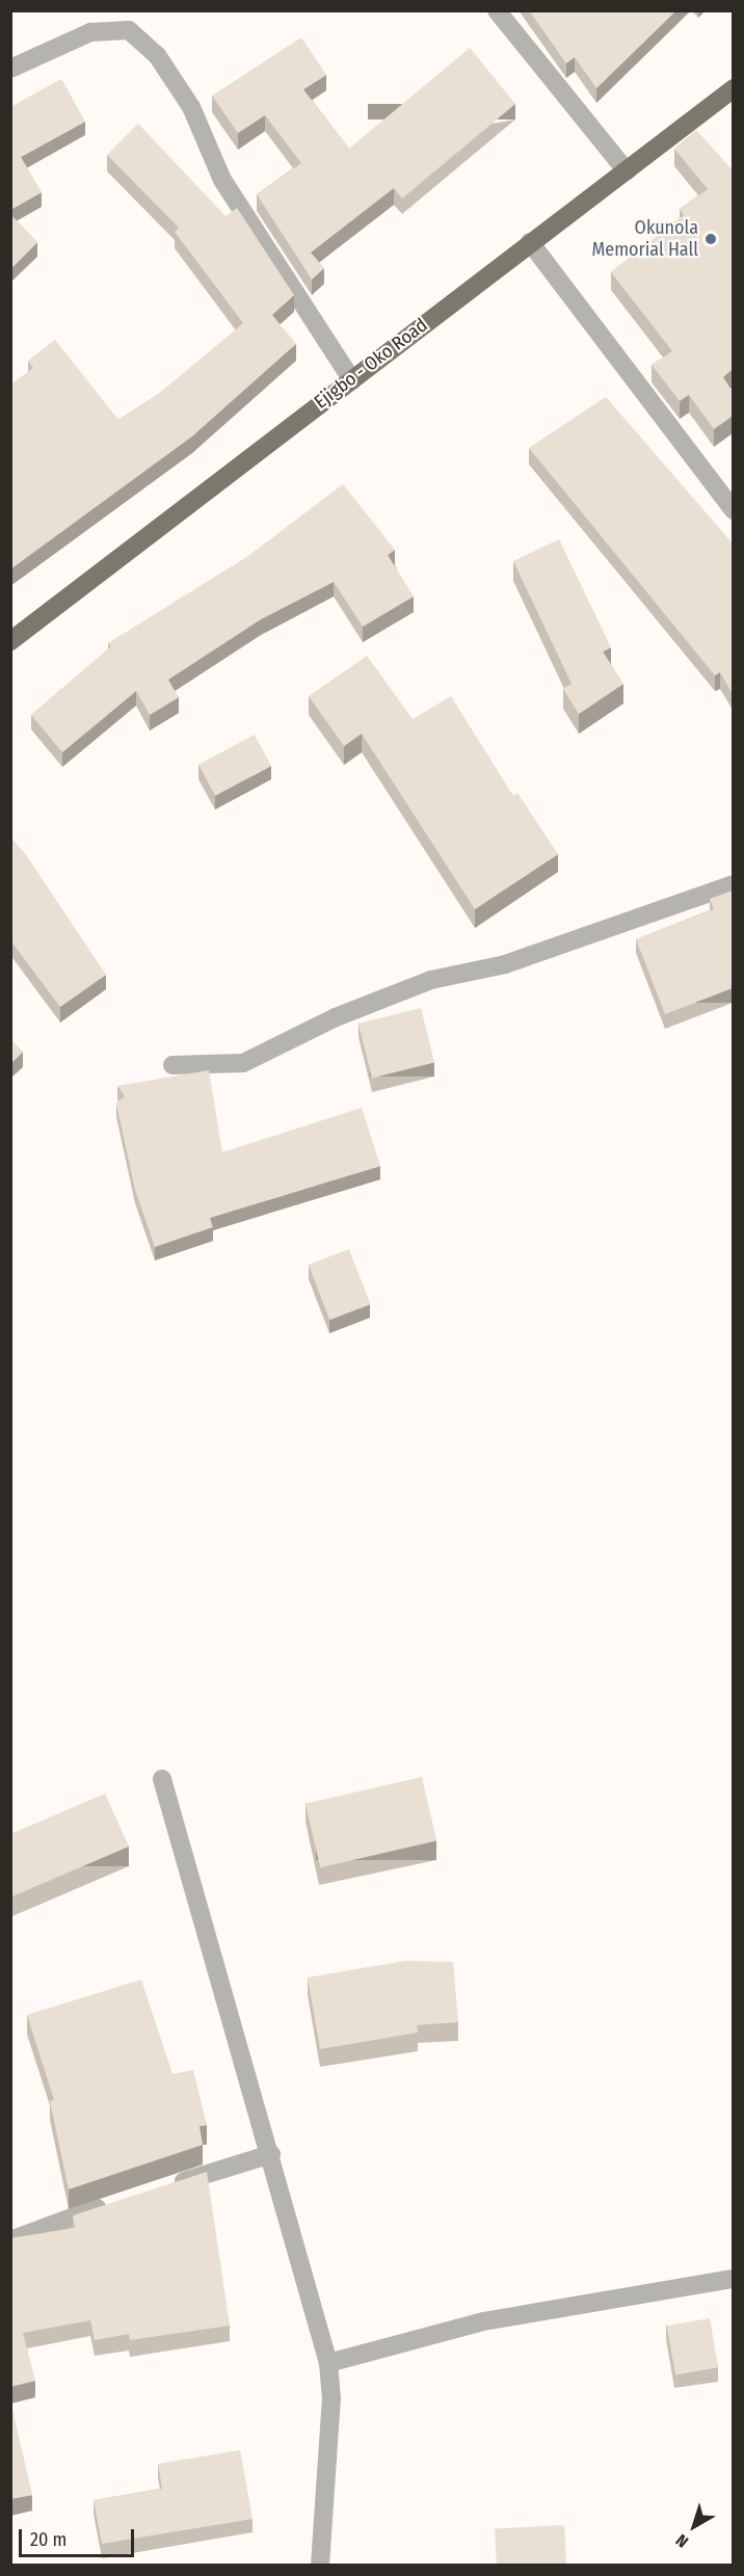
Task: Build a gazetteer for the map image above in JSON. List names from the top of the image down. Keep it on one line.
{"streets":{"main road":["Ejigbo - Oko Road"]},"places":["Okunola Memorial Hall"],"scale_bar":"20 m","north":"bottom left"}
